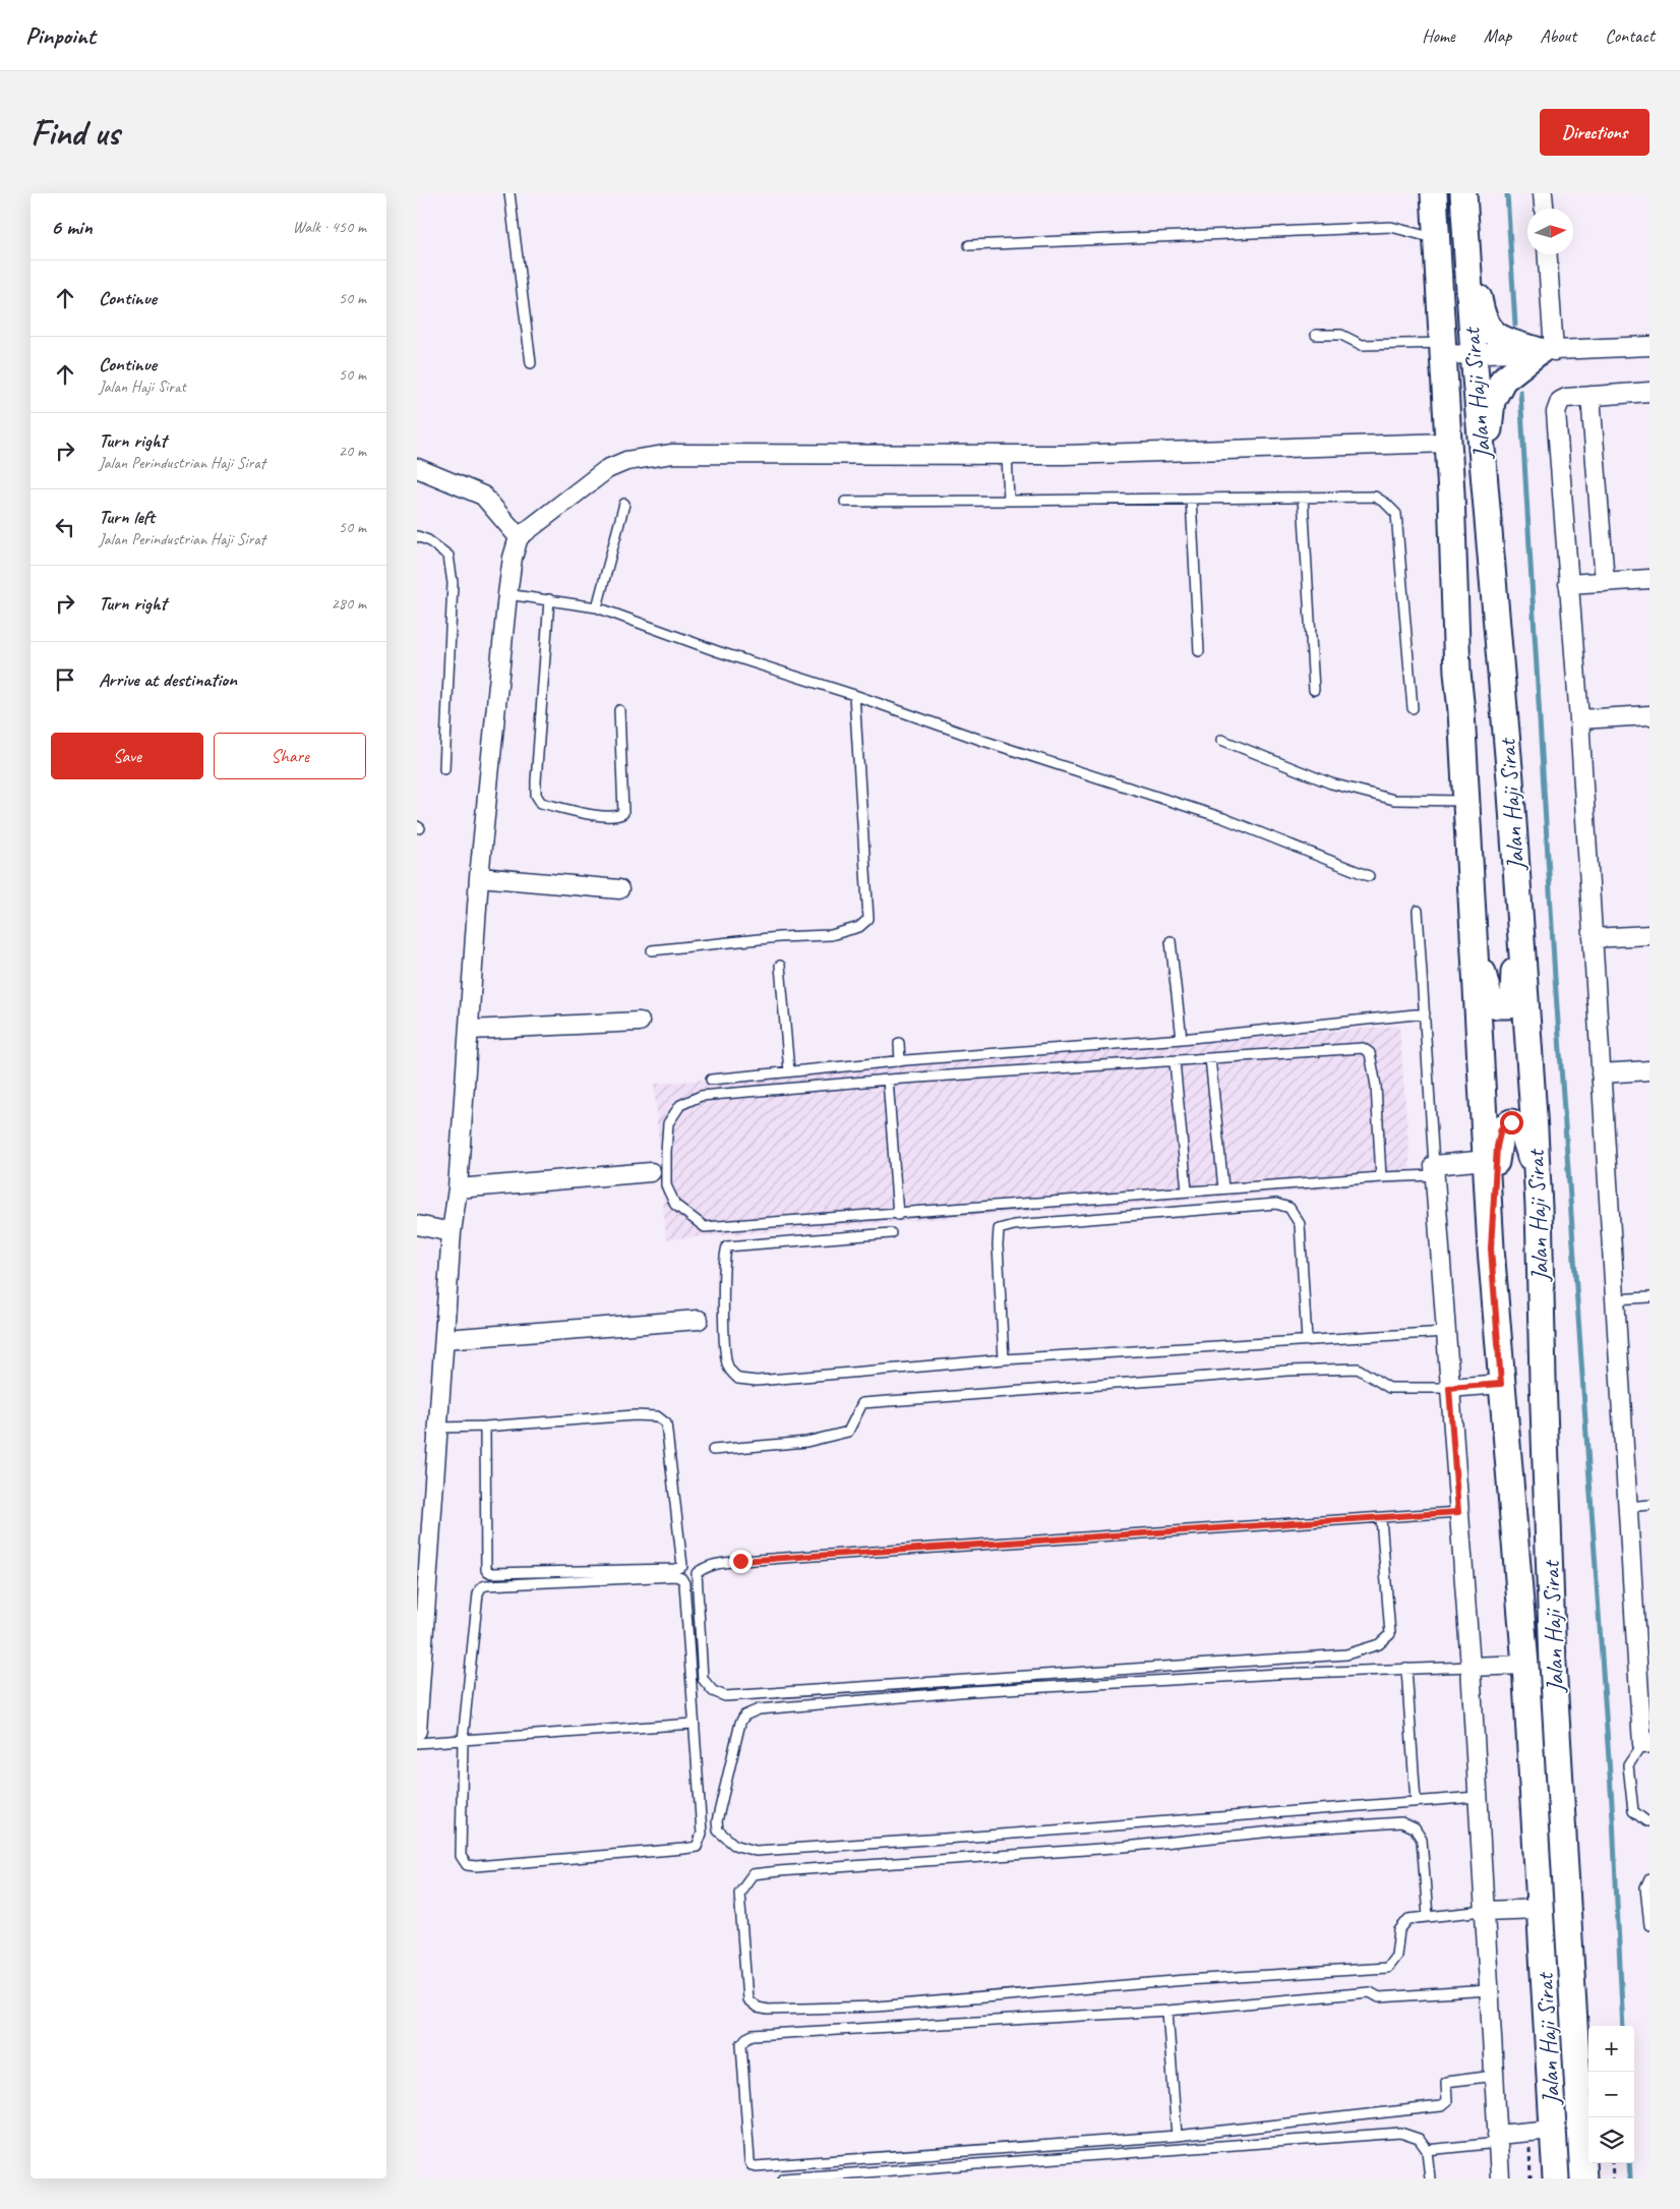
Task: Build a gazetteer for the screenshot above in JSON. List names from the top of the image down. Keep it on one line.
{"streets":{"main road":["Jalan Haji Sirat"]},"north":"right","page":{"header":"Pinpoint","nav":["Home","Map","About","Contact"],"buttons":["Directions",["Save","Share"]],"title":"Find us","heading":["6 min","Walk · 450 m"],"list":[["Continue","50 m"],["Continue","Jalan Haji Sirat","50 m"],["Turn right","Jalan Perindustrian Haji Sirat","20 m"],["Turn left","Jalan Perindustrian Haji Sirat","50 m"],["Turn right","280 m"],"Arrive at destination"],"map_buttons":["+","−"]}}
